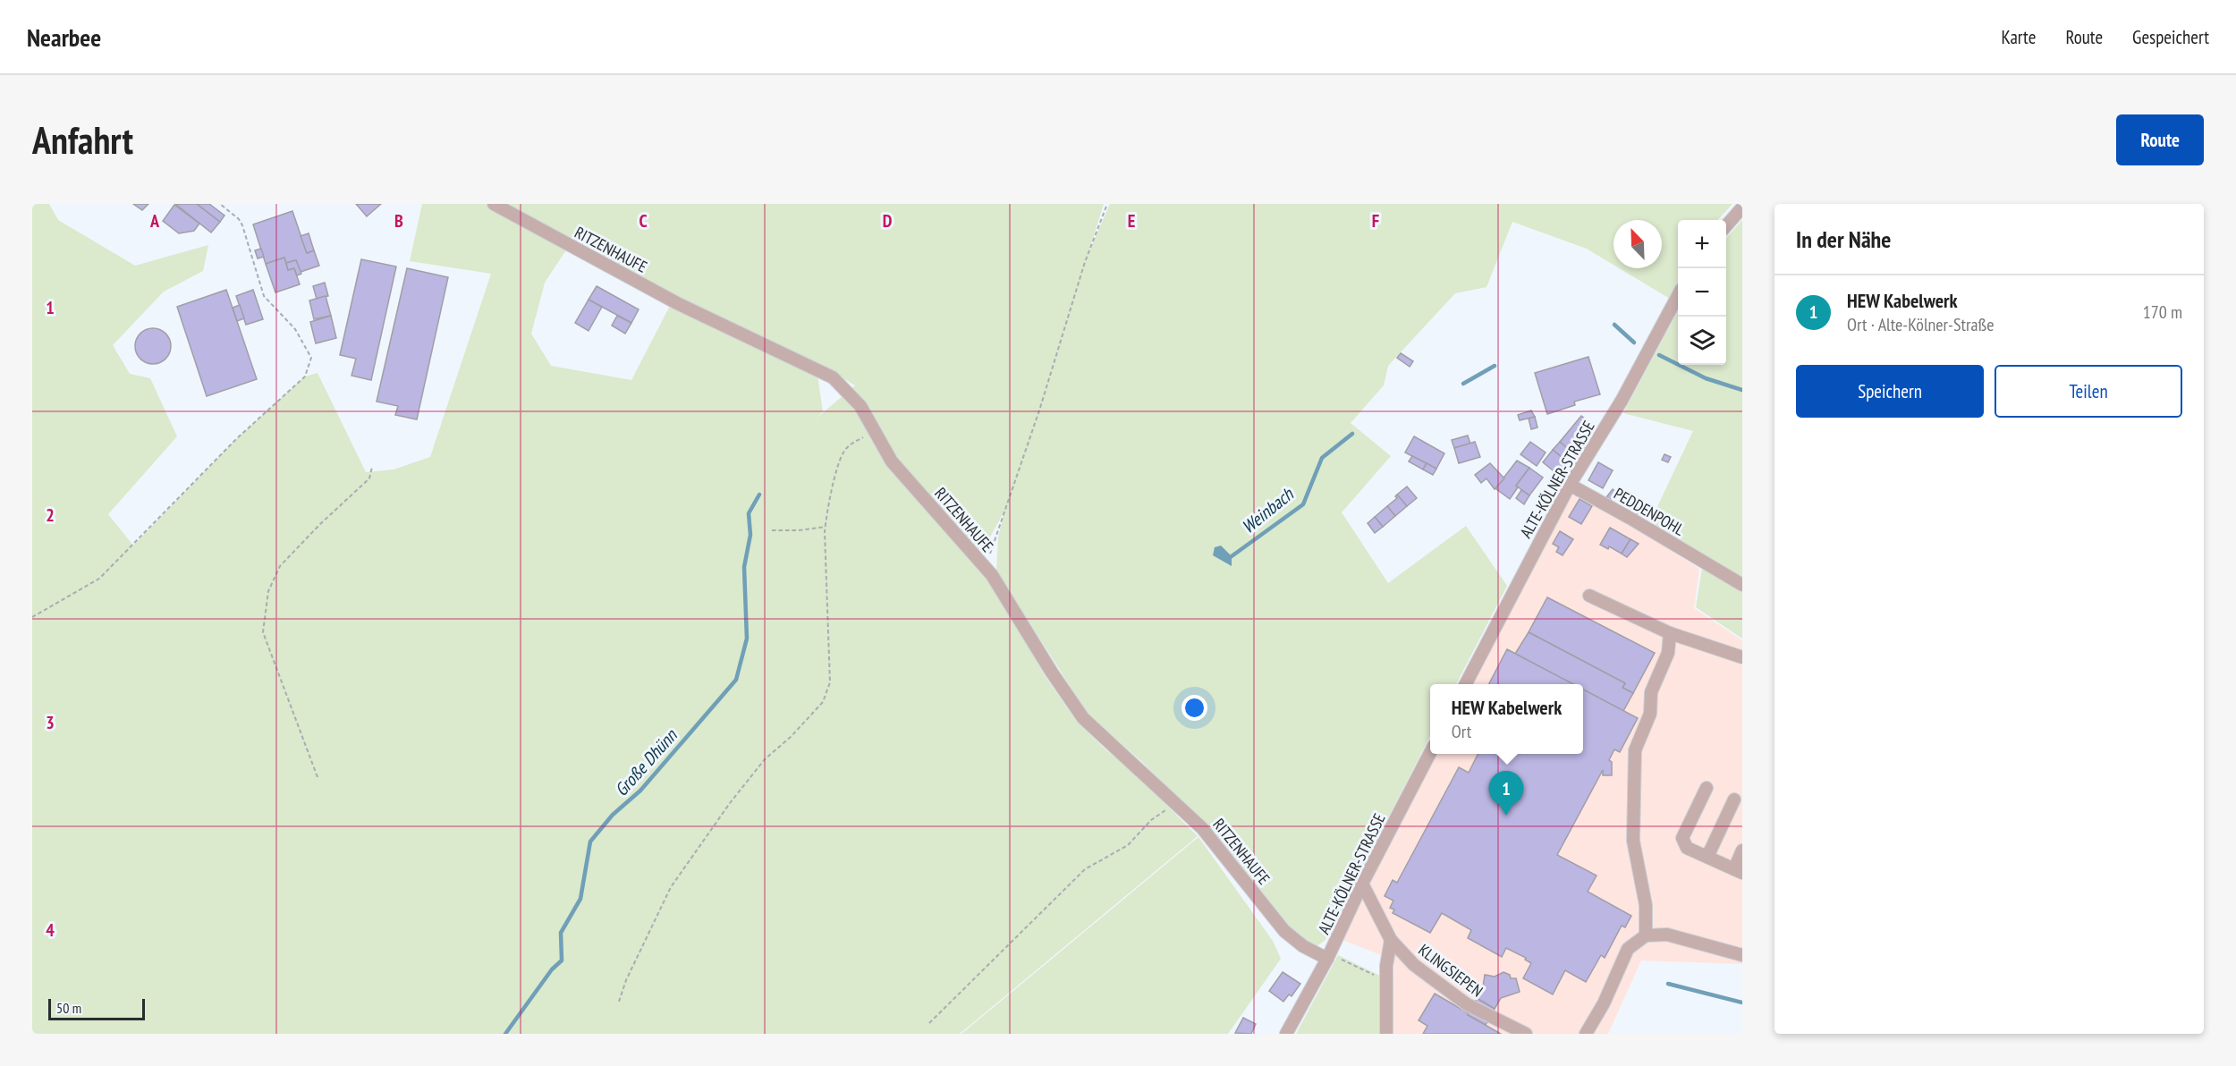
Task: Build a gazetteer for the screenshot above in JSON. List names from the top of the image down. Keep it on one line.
{"streets":{"street":["RITZENHAUFE","ALTE-KÖLNER-STRASSE","PEDDENPOHL","KLINGSIEPEN"]},"crossings":[["RITZENHAUFE","ALTE-KÖLNER-STRASSE"],["ALTE-KÖLNER-STRASSE","PEDDENPOHL"],["ALTE-KÖLNER-STRASSE","KLINGSIEPEN"]],"water":["Weinbach","Große Dhünn"],"scale_bar":"50 m","north":"top left","page":{"header":"Nearbee","nav":["Karte","Route","Gespeichert"],"buttons":["Route",["Speichern","Teilen"]],"title":"Anfahrt","heading":"In der Nähe","map_buttons":["+","−"],"list":[{"mark":"1","name":"HEW Kabelwerk","note":"Ort · Alte-Kölner-Straße","value":"170 m"}],"popup":["HEW Kabelwerk","Ort"],"pins":"1","scale":"50 m"},"grid":{"columns":["A","B","C","D","E","F"],"rows":["1","2","3","4"]}}
